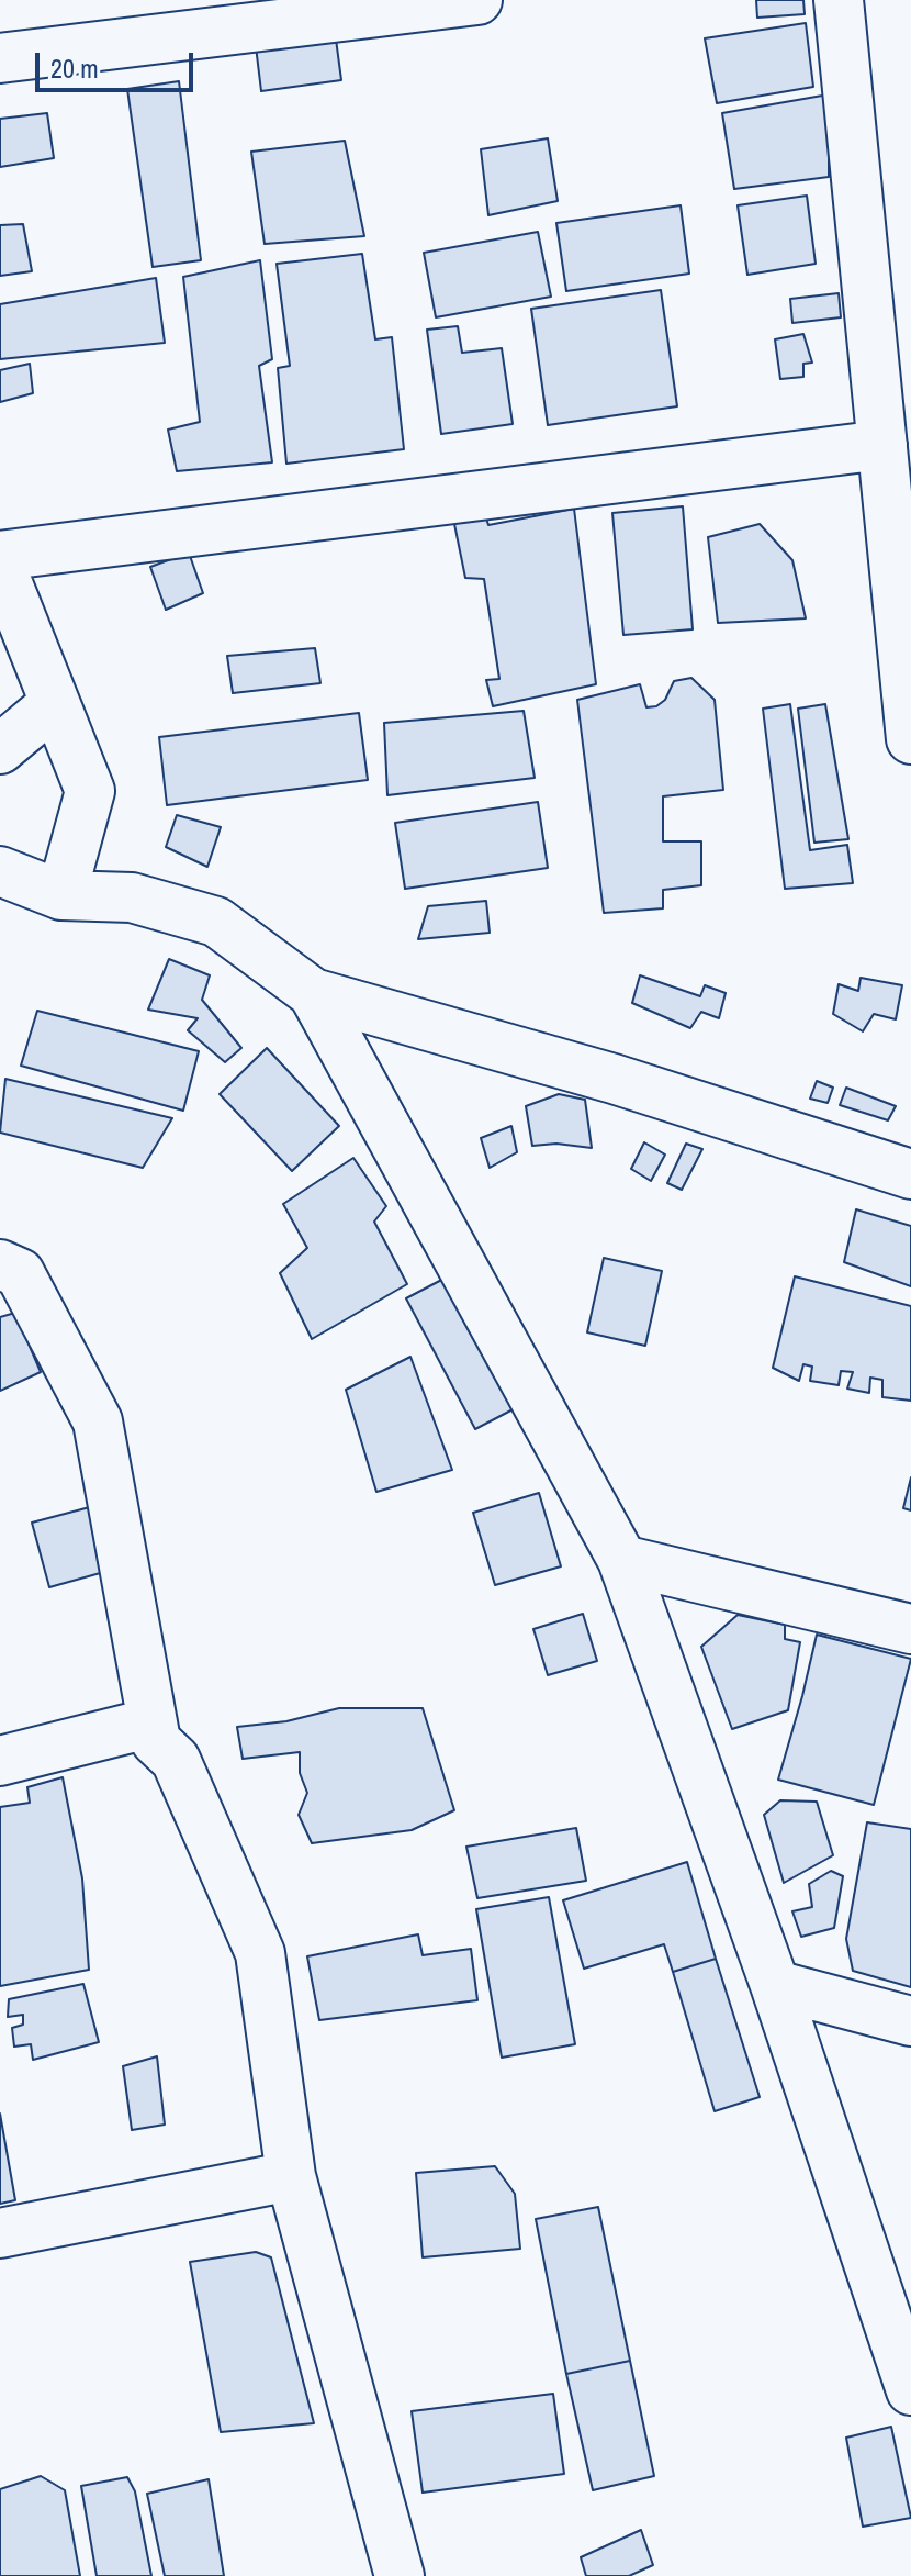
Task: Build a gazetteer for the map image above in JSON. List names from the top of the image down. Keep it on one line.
{"scale_bar":"20 m"}
